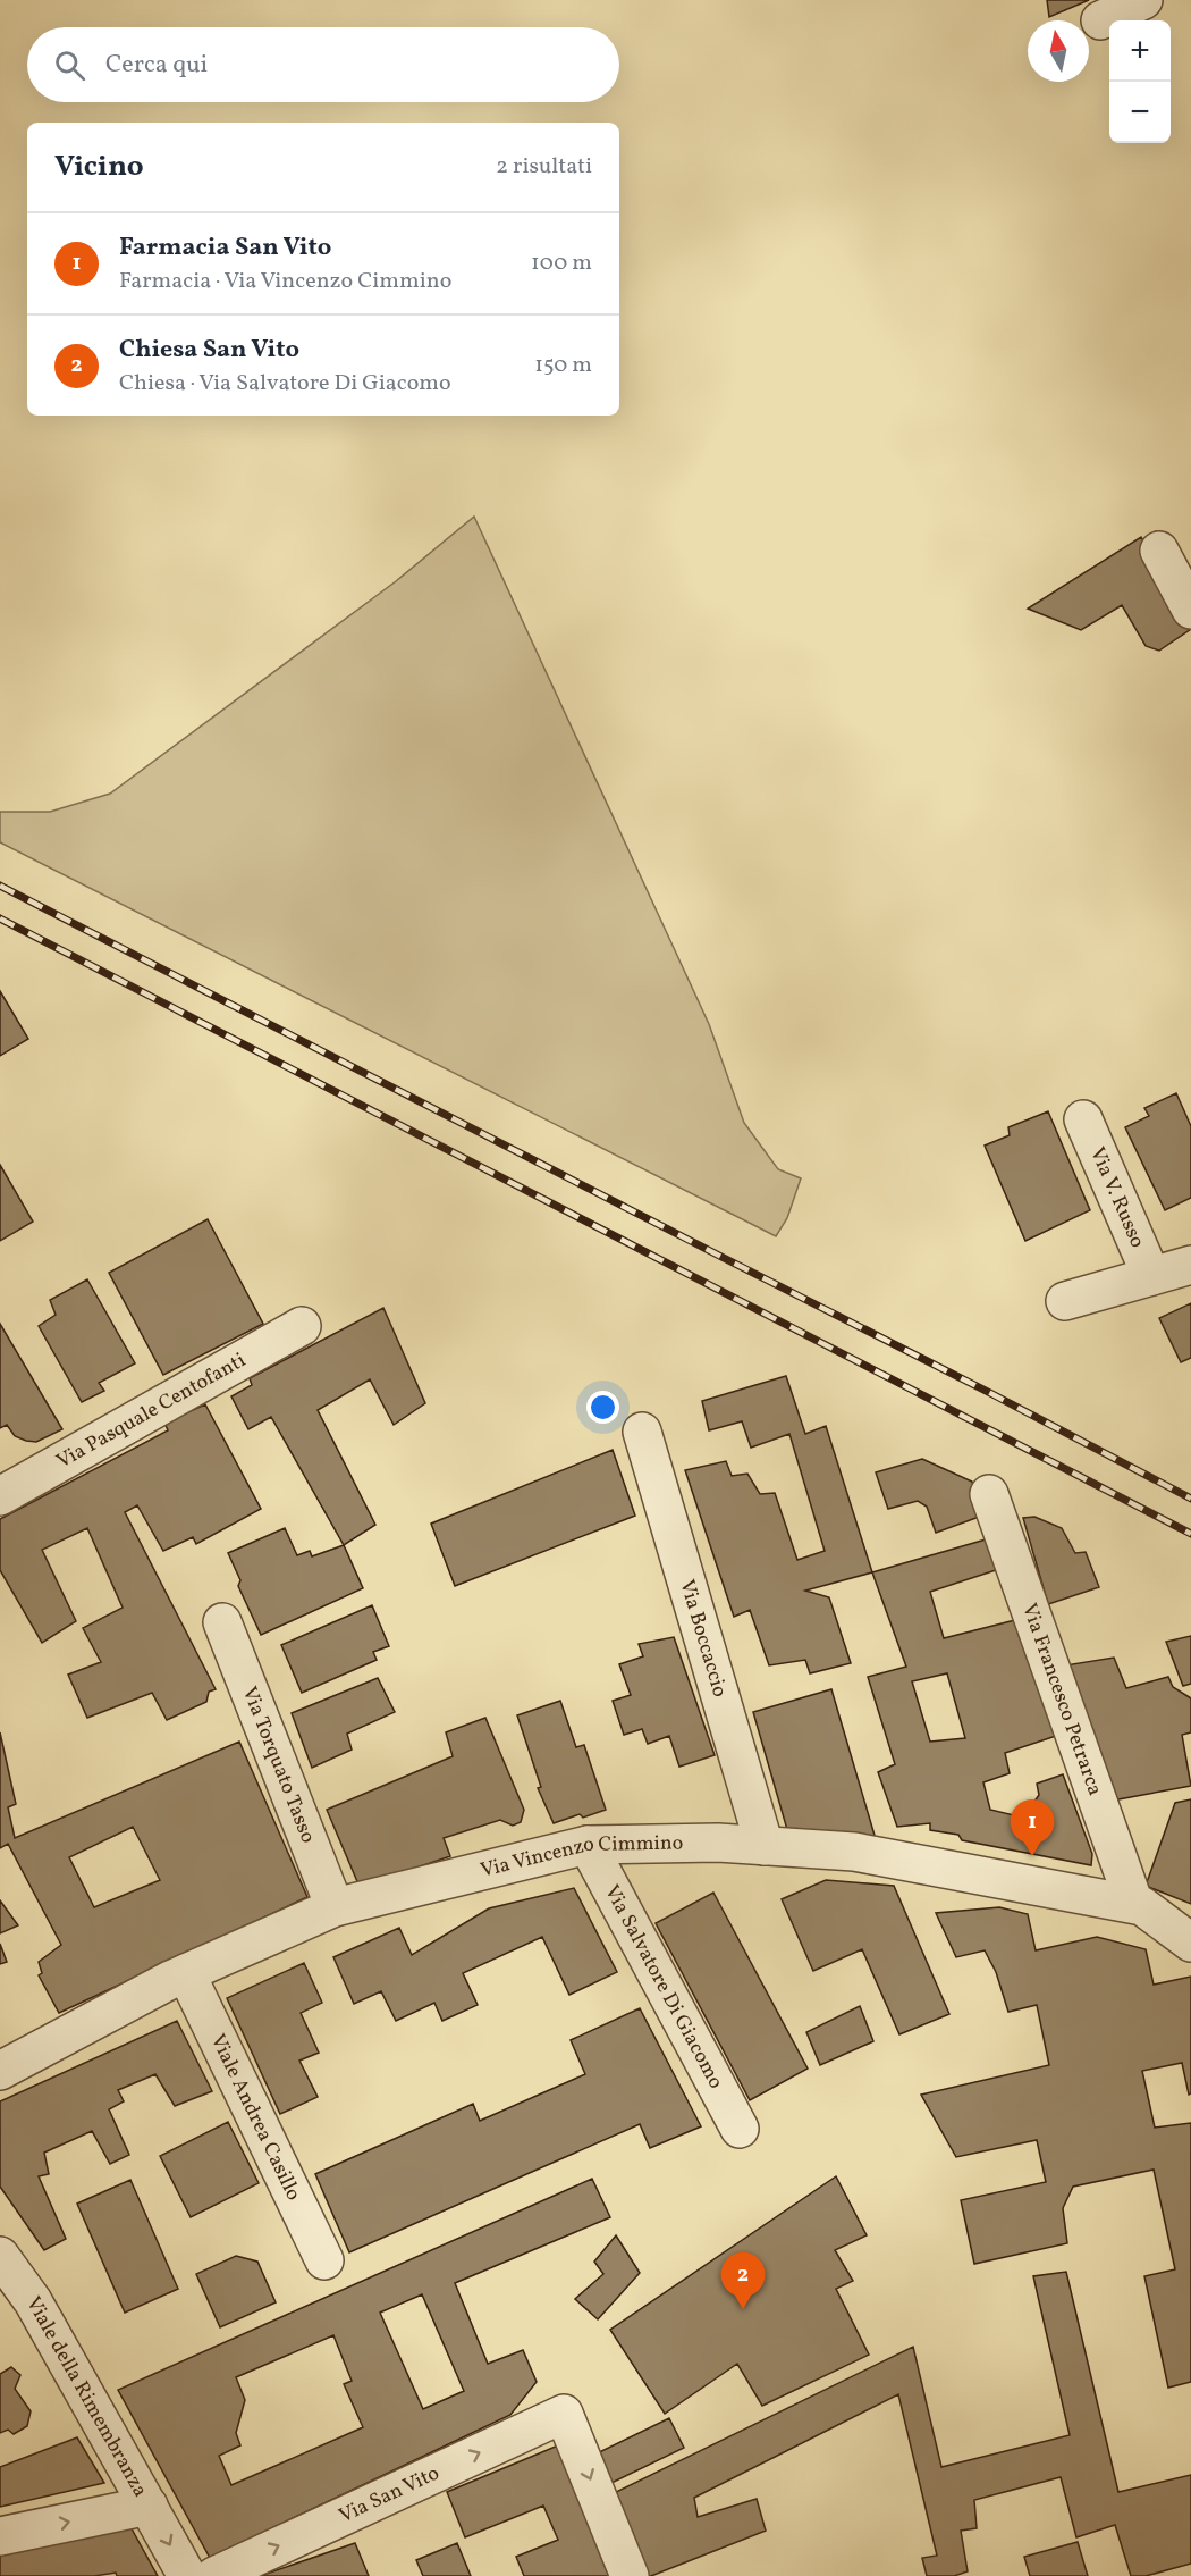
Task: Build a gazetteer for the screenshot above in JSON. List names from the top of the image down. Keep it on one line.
{"streets":{"street":["Via V. Russo","Via Pasquale Centofanti","Via Boccaccio","Via Francesco Petrarca","Via Torquato Tasso","Via Vincenzo Cimmino","Via Salvatore Di Giacomo","Viale Andrea Casillo","Viale della Rimembranza","Via San Vito"]},"crossings":[["Via Boccaccio","Via Vincenzo Cimmino"],["Via Francesco Petrarca","Via Vincenzo Cimmino"],["Via Torquato Tasso","Via Vincenzo Cimmino"],["Via Vincenzo Cimmino","Via Salvatore Di Giacomo"],["Via Vincenzo Cimmino","Viale Andrea Casillo"]],"north":"top","page":{"map_buttons":["+","−"],"search":"Cerca qui","heading":["Vicino","2 risultati"],"list":[{"mark":"1","name":"Farmacia San Vito","note":"Farmacia · Via Vincenzo Cimmino","value":"100 m"},{"mark":"2","name":"Chiesa San Vito","note":"Chiesa · Via Salvatore Di Giacomo","value":"150 m"}],"pins":["1","2"]}}
